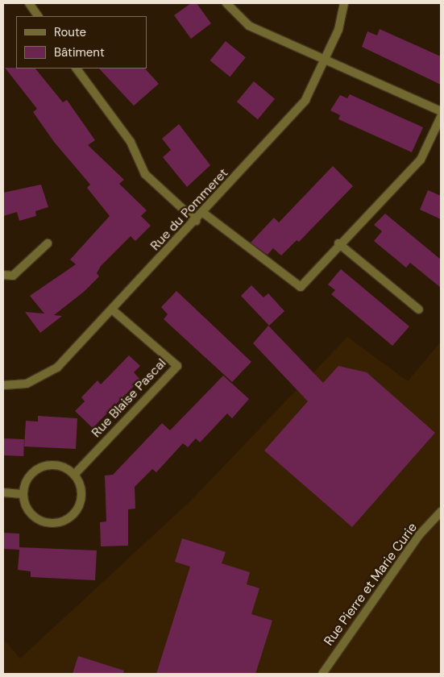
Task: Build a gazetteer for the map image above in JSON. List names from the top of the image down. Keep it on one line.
{"streets":{"street":["Rue du Pommeret","Rue Blaise Pascal","Rue Pierre et Marie Curie"]},"crossings":[["Rue du Pommeret","Rue Blaise Pascal"]],"legend":["Route","Bâtiment"]}
